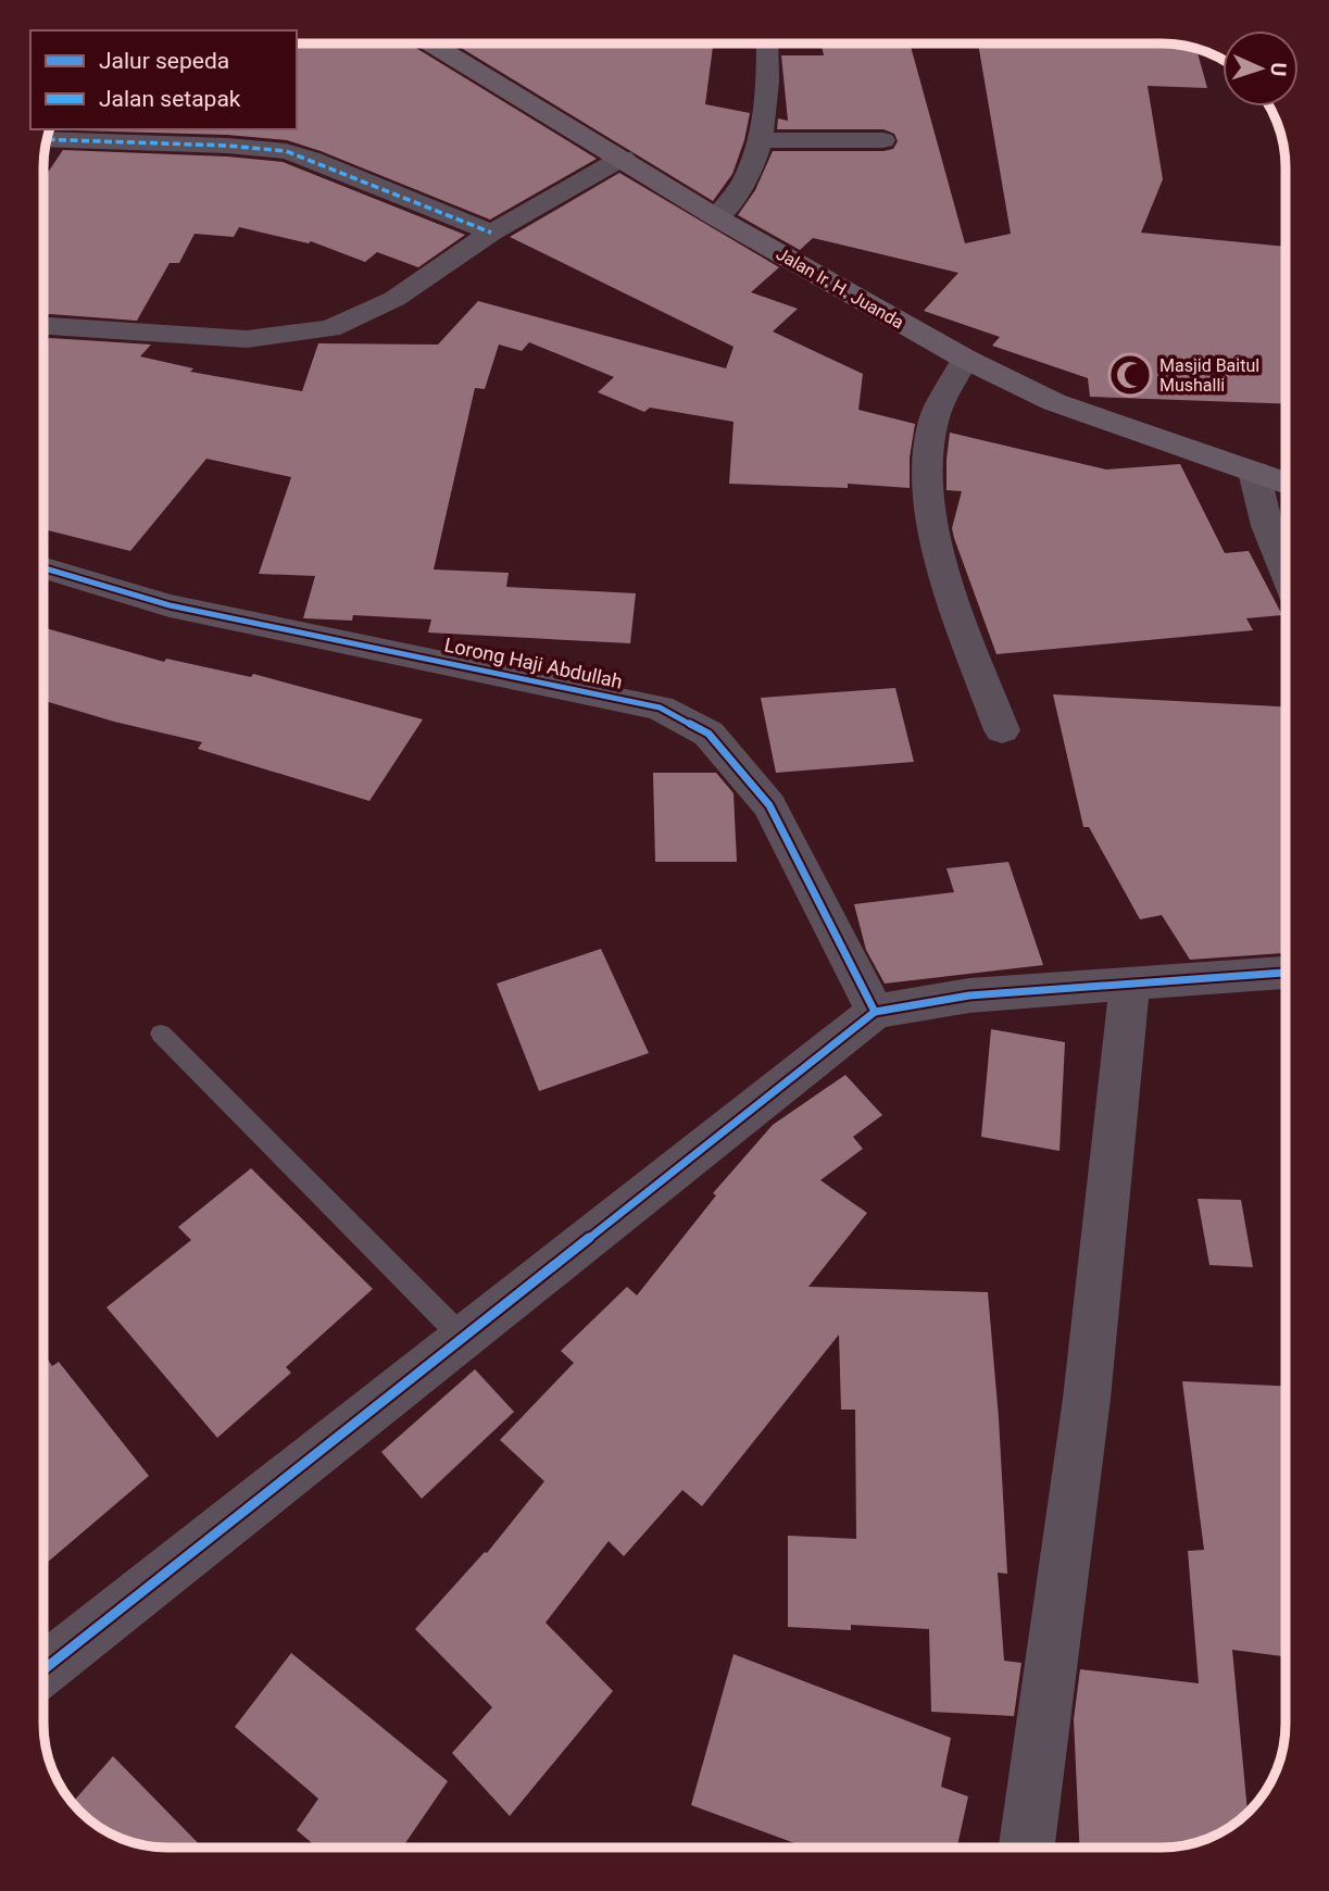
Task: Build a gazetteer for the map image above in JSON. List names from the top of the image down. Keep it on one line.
{"streets":{"main road":["Jalan Ir. H. Juanda"],"street":["Lorong Haji Abdullah"]},"places":{"mosque":["Masjid Baitul Mushalli"]},"legend":["Jalur sepeda","Jalan setapak"],"north":"right"}
